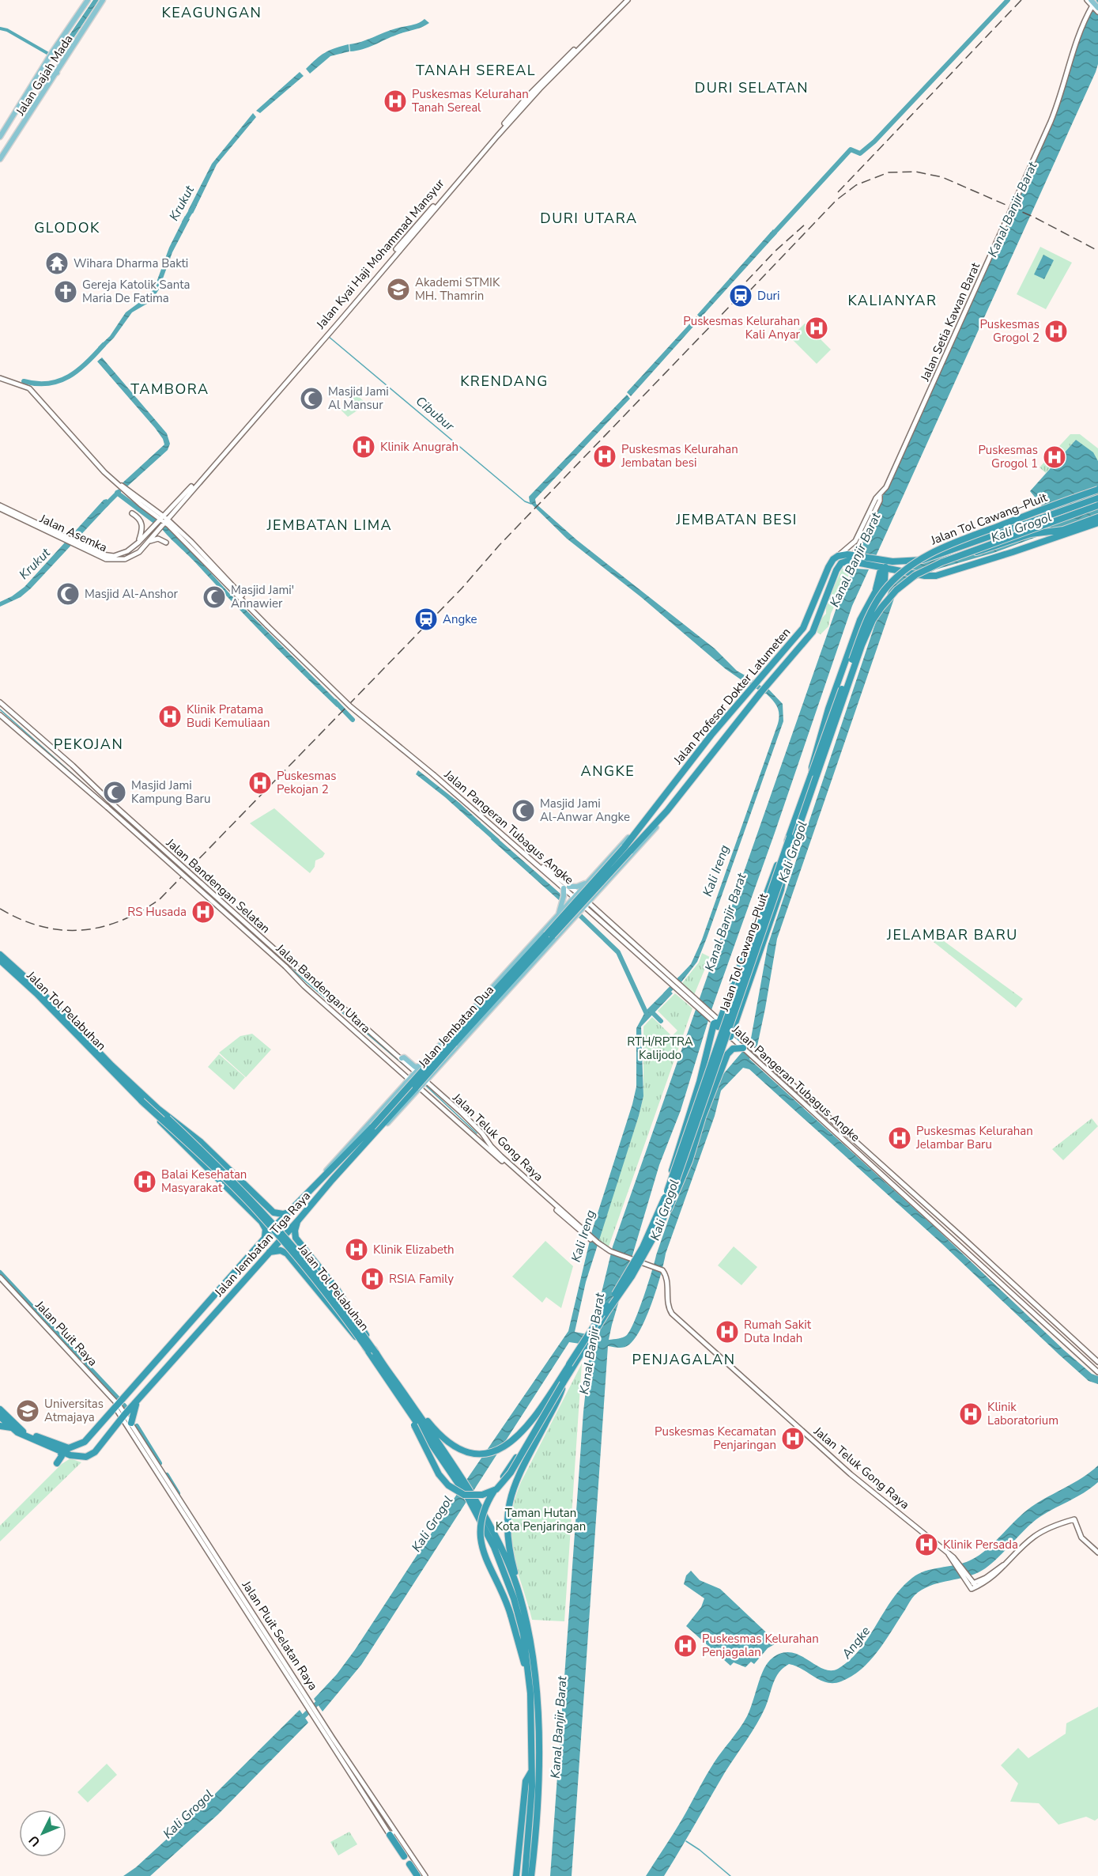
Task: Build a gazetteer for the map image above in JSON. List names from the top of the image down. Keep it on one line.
{"streets":{"highway":["Jalan Tol Cawang–Pluit","Jalan Profesor Dokter Latumeten","Jalan Tol Pelabuhan","Jalan Jembatan Dua","Jalan Jembatan Tiga Raya"],"main road":["Jalan Gajah Mada","Jalan Kyai Haji Mohammad Mansyur","Jalan Setia Kawan Barat","Jalan Asemka","Jalan Pangeran Tubagus Angke","Jalan Bandengan Selatan","Jalan Bandengan Utara","Jalan Teluk Gong Raya","Jalan Pluit Raya","Jalan Pluit Selatan Raya"]},"crossings":[["Jalan Kyai Haji Mohammad Mansyur","Jalan Asemka"],["Jalan Kyai Haji Mohammad Mansyur","Jalan Pangeran Tubagus Angke"],["Jalan Setia Kawan Barat","Jalan Profesor Dokter Latumeten"],["Jalan Asemka","Jalan Pangeran Tubagus Angke"],["Jalan Profesor Dokter Latumeten","Jalan Pangeran Tubagus Angke"],["Jalan Profesor Dokter Latumeten","Jalan Jembatan Dua"],["Jalan Profesor Dokter Latumeten","Jalan Jembatan Tiga Raya"],["Jalan Bandengan Selatan","Jalan Bandengan Utara"],["Jalan Bandengan Selatan","Jalan Teluk Gong Raya"],["Jalan Bandengan Selatan","Jalan Jembatan Tiga Raya"],["Jalan Bandengan Utara","Jalan Teluk Gong Raya"],["Jalan Bandengan Utara","Jalan Jembatan Tiga Raya"],["Jalan Jembatan Dua","Jalan Jembatan Tiga Raya"],["Jalan Teluk Gong Raya","Jalan Jembatan Tiga Raya"],["Jalan Jembatan Tiga Raya","Jalan Pluit Raya"],["Jalan Jembatan Tiga Raya","Jalan Pluit Selatan Raya"],["Jalan Pluit Raya","Jalan Pluit Selatan Raya"]],"districts":["KEAGUNGAN","TANAH SEREAL","DURI SELATAN","DURI UTARA","GLODOK","KALIANYAR","KRENDANG","TAMBORA","JEMBATAN BESI","JEMBATAN LIMA","PEKOJAN","ANGKE","JELAMBAR BARU","PENJAGALAN"],"water":["Krukut","Kanal Banjir Barat","Cibubur","Kali Grogol","Kali Ireng","Angke"],"parks":["RTH/RPTRA Kalijodo","Taman Hutan Kota Penjaringan"],"places":{"hospital":["Puskesmas Kelurahan Tanah Sereal","Puskesmas Kelurahan Kali Anyar","Puskesmas Grogol 2","Klinik Anugrah","Puskesmas Kelurahan Jembatan besi","Puskesmas Grogol 1","Klinik Pratama Budi Kemuliaan","Puskesmas Pekojan 2","RS Husada","Puskesmas Kelurahan Jelambar Baru","Balai Kesehatan Masyarakat","Klinik Elizabeth","RSIA Family","Rumah Sakit Duta Indah","Klinik Laboratorium","Puskesmas Kecamatan Penjaringan","Klinik Persada","Puskesmas Kelurahan Penjagalan"],"temple":["Wihara Dharma Bakti"],"school or university":["Akademi STMIK MH. Thamrin","Universitas Atmajaya"],"church":["Gereja Katolik Santa Maria De Fatima"],"station":["Duri","Angke"],"mosque":["Masjid Jami Al Mansur","Masjid Al-Anshor","Masjid Jami' Annawier","Masjid Jami Kampung Baru","Masjid Jami Al-Anwar Angke"]},"north":"bottom left"}
